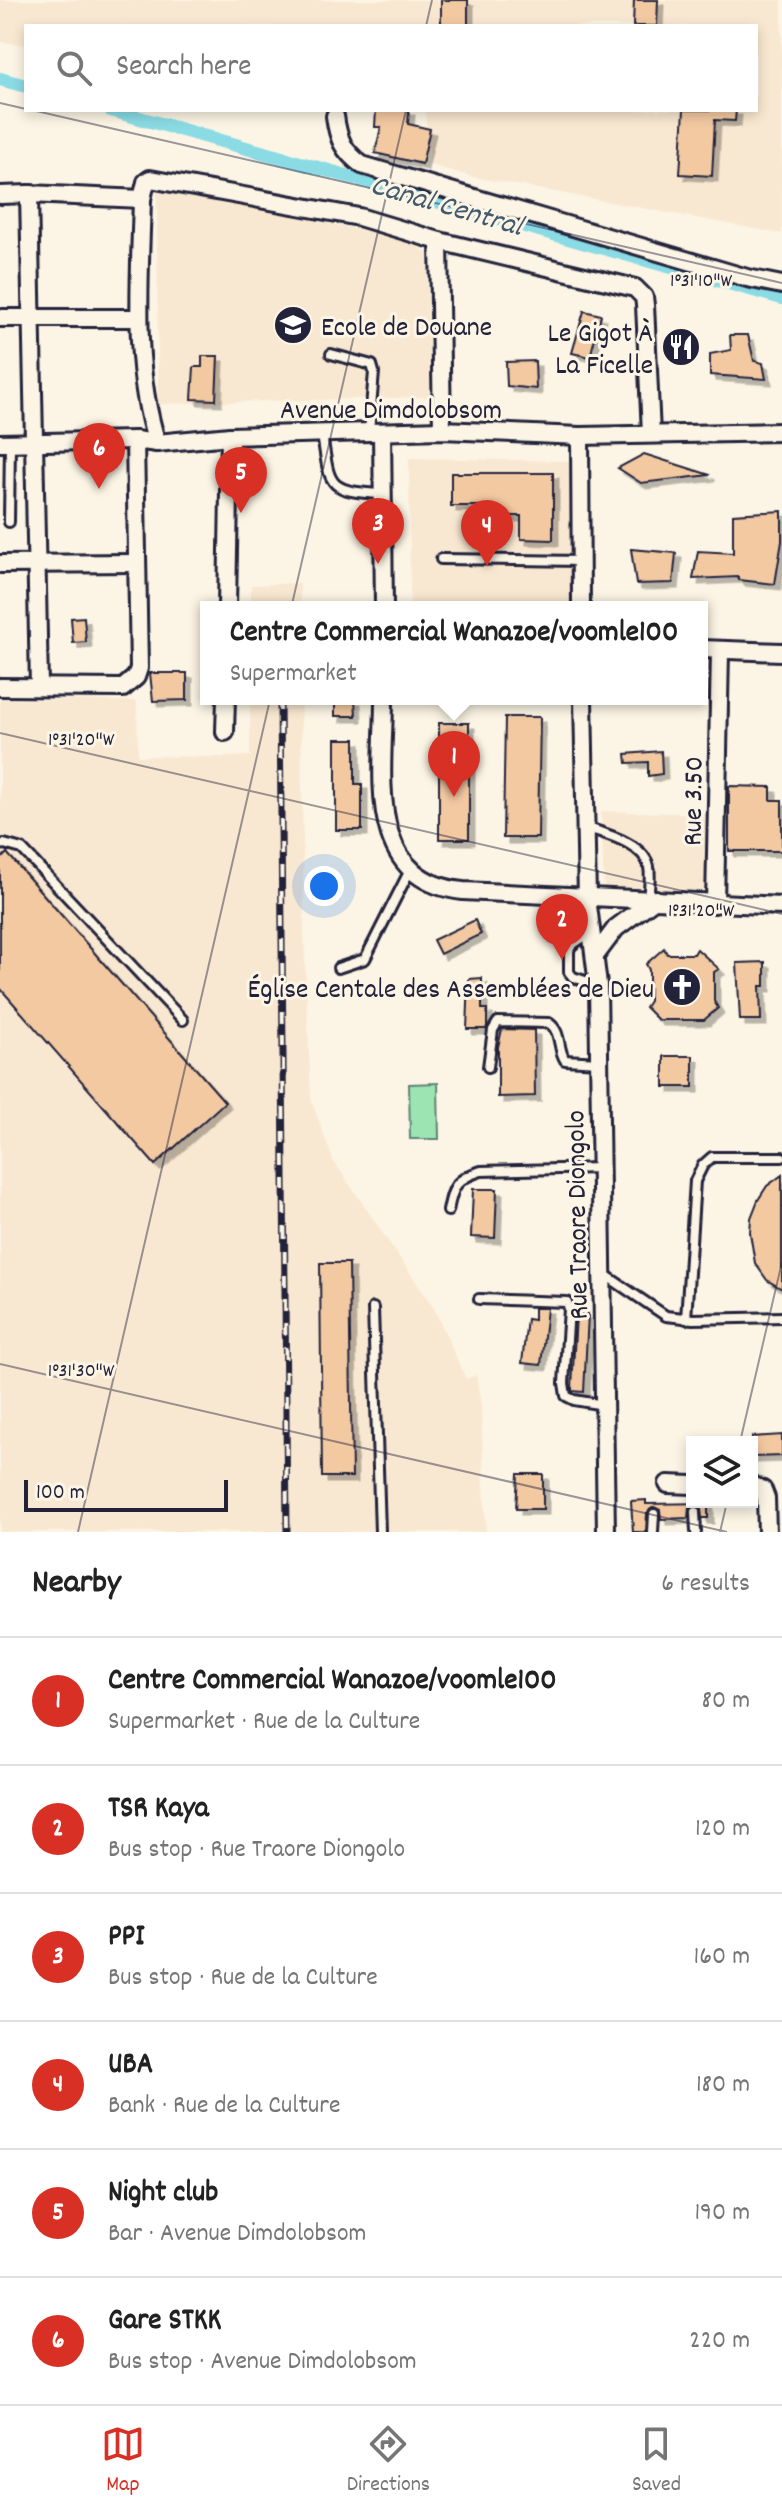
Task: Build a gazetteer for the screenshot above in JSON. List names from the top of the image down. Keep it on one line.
{"streets":{"street":["Avenue Dimdolobsom","Rue 3.50","Rue Traore Diongolo"]},"water":["Canal Central"],"places":{"school or university":["Ecole de Douane"],"restaurant":["Le Gigot À La Ficelle"],"church":["Église Centale des Assemblées de Dieu"]},"scale_bar":"100 m","page":{"search":"Search here","pins":["6","5","3","4","1","2"],"popup":["Centre Commercial Wanazoe/voomle100","Supermarket"],"scale":"100 m","heading":["Nearby","6 results"],"list":[{"mark":"1","name":"Centre Commercial Wanazoe/voomle100","note":"Supermarket · Rue de la Culture","value":"80 m"},{"mark":"2","name":"TSR Kaya","note":"Bus stop · Rue Traore Diongolo","value":"120 m"},{"mark":"3","name":"PPI","note":"Bus stop · Rue de la Culture","value":"160 m"},{"mark":"4","name":"UBA","note":"Bank · Rue de la Culture","value":"180 m"},{"mark":"5","name":"Night club","note":"Bar · Avenue Dimdolobsom","value":"190 m"},{"mark":"6","name":"Gare STKK","note":"Bus stop · Avenue Dimdolobsom","value":"220 m"}],"nav":["Map","Directions","Saved"]},"coordinates":["1°31'10\"W","1°31'20\"W","1°31'30\"W"]}
